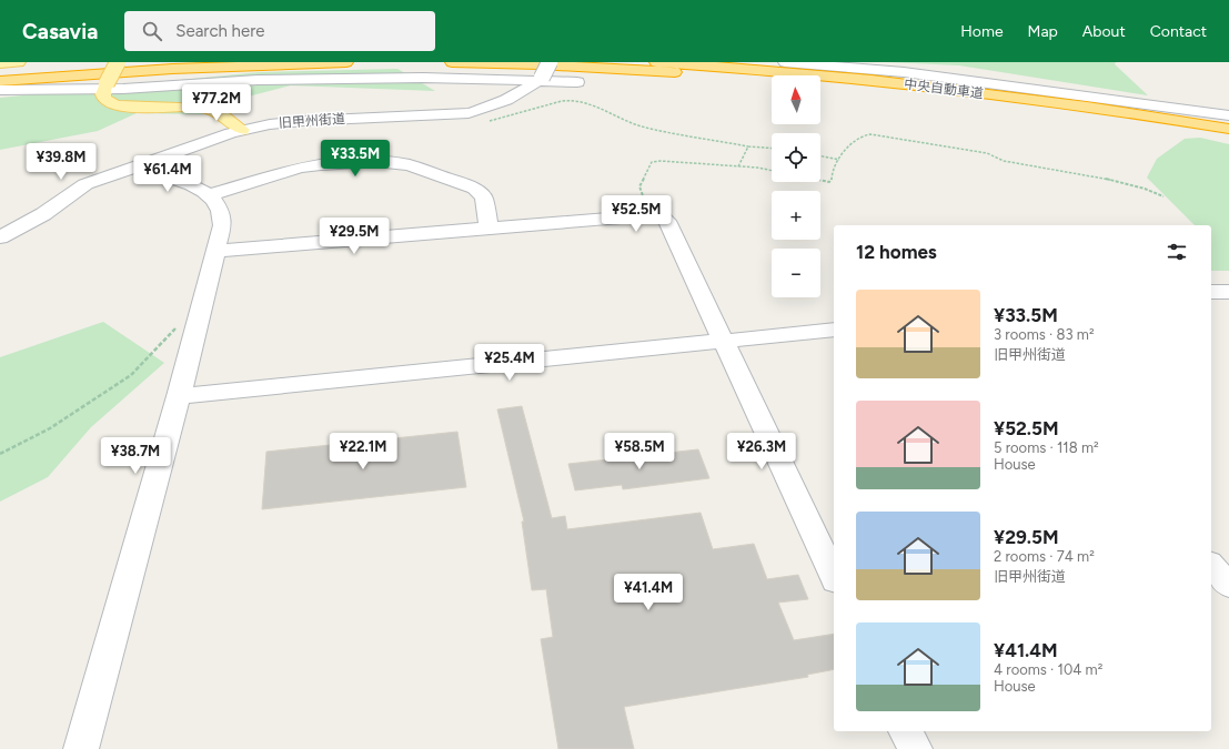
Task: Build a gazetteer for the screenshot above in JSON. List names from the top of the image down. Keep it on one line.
{"streets":{"highway":["中央自動車道"],"street":["旧甲州街道"]},"north":"top","page":{"header":"Casavia","search":"Search here","nav":["Home","Map","About","Contact"],"map_buttons":["+","−"],"price":["¥77.2M","¥33.5M","¥39.8M","¥61.4M","¥52.5M","¥29.5M","¥25.4M","¥22.1M","¥58.5M","¥26.3M","¥38.7M","¥41.4M"],"heading":"12 homes","list":[{"name":"¥33.5M","note":"3 rooms · 83 m² · 旧甲州街道"},{"name":"¥52.5M","note":"5 rooms · 118 m² · House"},{"name":"¥29.5M","note":"2 rooms · 74 m² · 旧甲州街道"},{"name":"¥41.4M","note":"4 rooms · 104 m² · House"}]}}
